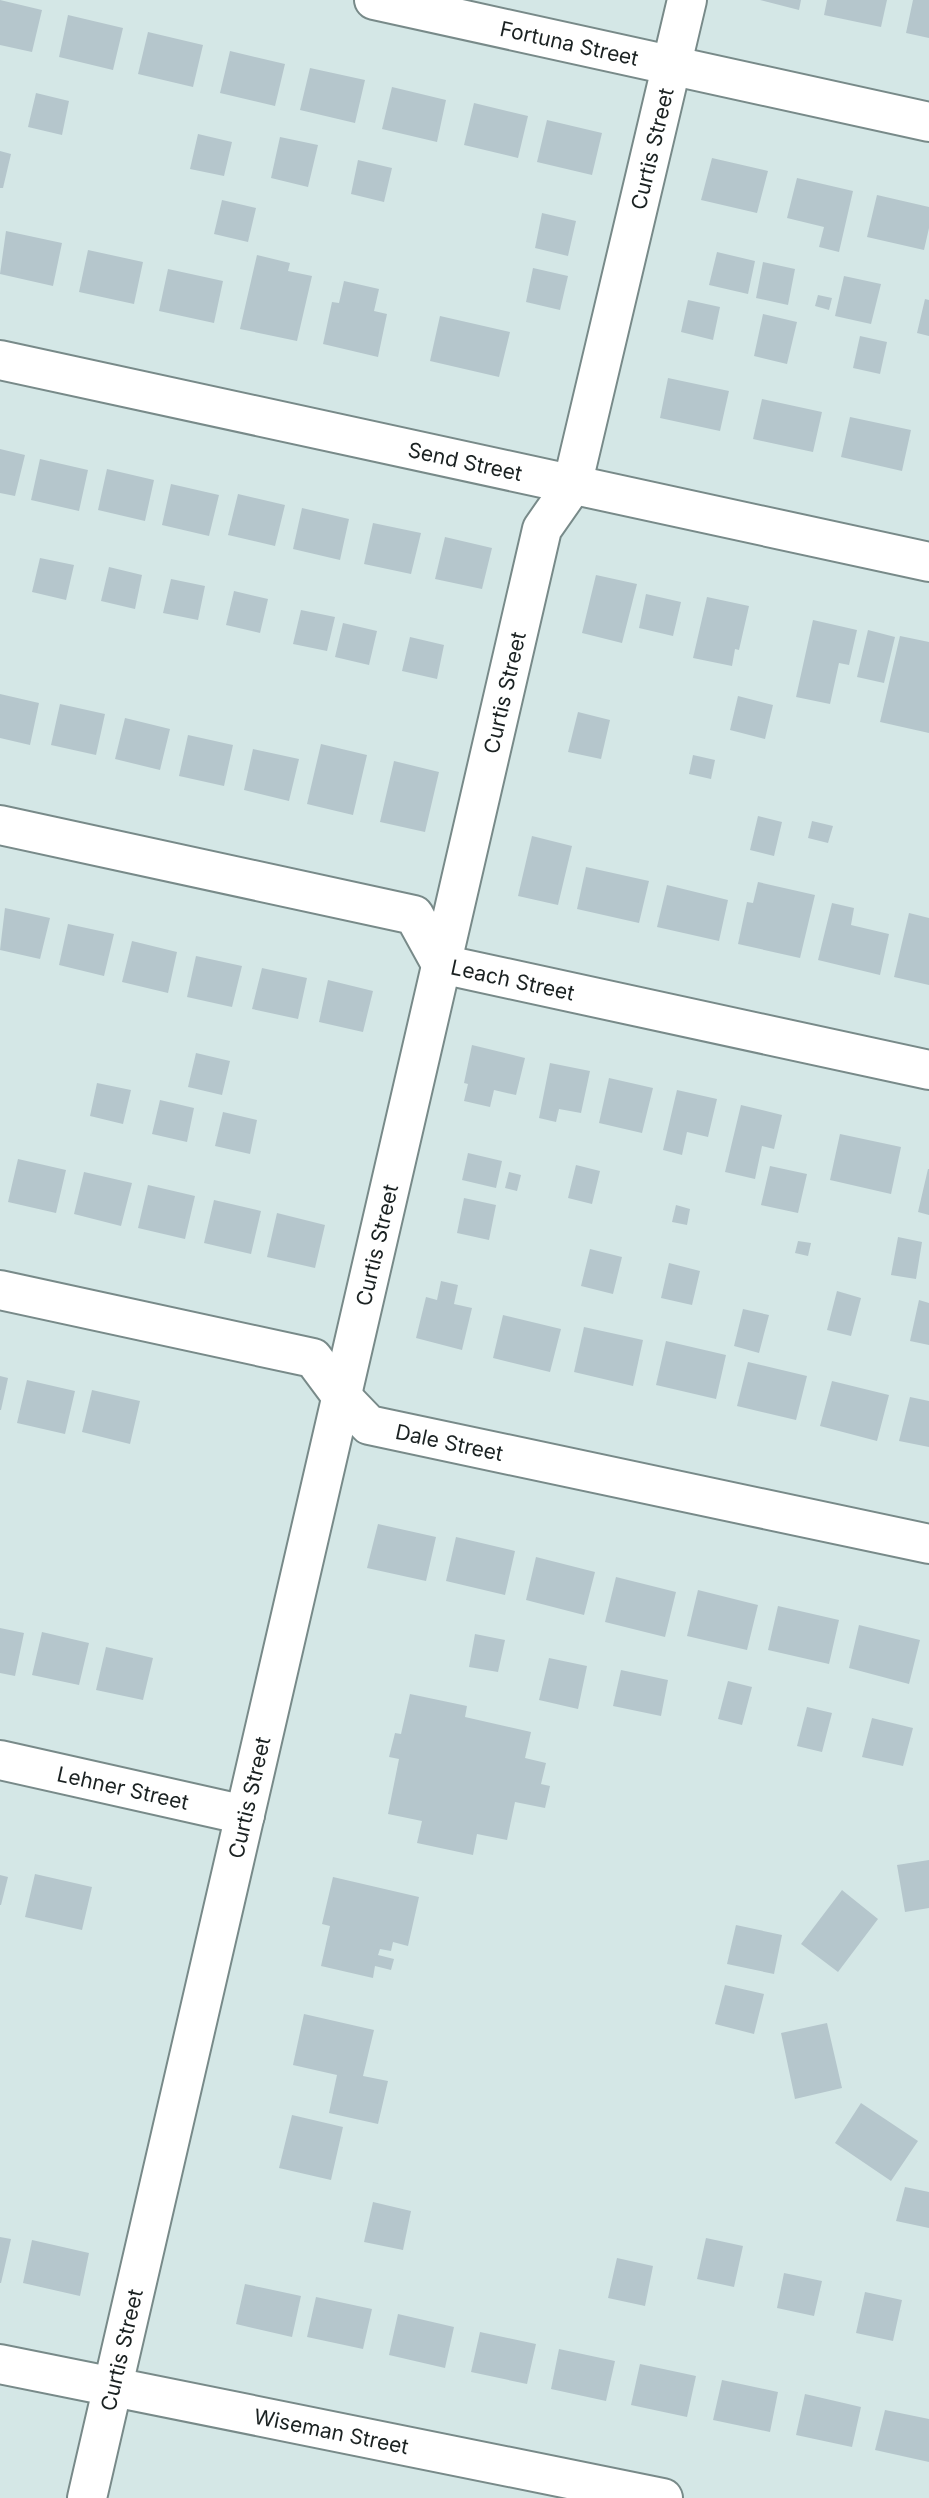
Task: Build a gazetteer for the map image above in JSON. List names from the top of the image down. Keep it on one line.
{"streets":{"street":["Fortuna Street","Curtis Street","Send Street","Leach Street","Dale Street","Lehner Street","Wiseman Street"]},"crossings":[["Fortuna Street","Curtis Street"],["Curtis Street","Send Street"],["Curtis Street","Leach Street"],["Curtis Street","Dale Street"],["Curtis Street","Lehner Street"],["Curtis Street","Wiseman Street"]]}
